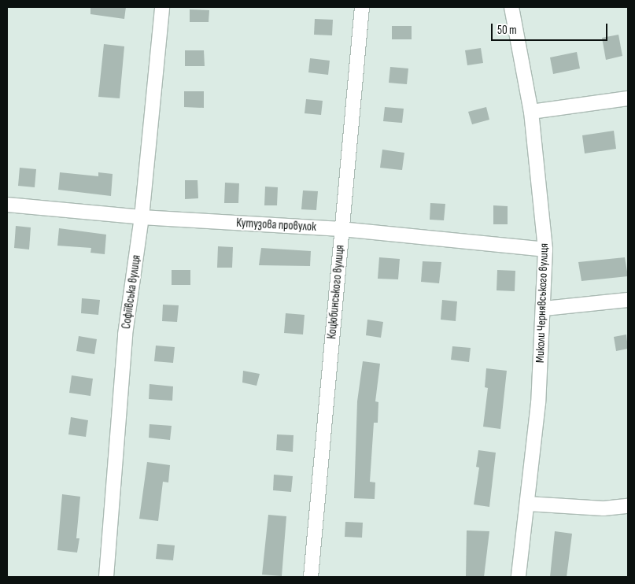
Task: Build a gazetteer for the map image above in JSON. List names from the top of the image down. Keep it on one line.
{"streets":{"street":["Кутузова провулок","Софіївська вулиця","Коцюбинського вулиця","Миколи Чернявського вулиця"]},"crossings":[["Кутузова провулок","Софіївська вулиця"],["Кутузова провулок","Коцюбинського вулиця"],["Кутузова провулок","Миколи Чернявського вулиця"]],"scale_bar":"50 m"}
